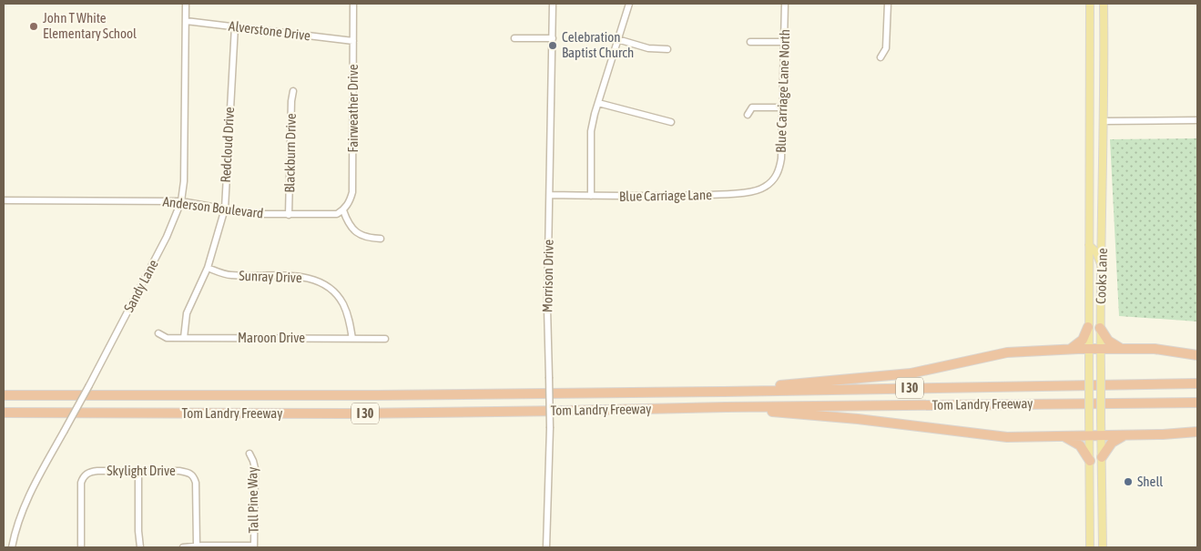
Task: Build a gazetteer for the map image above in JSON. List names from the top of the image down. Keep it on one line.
{"streets":{"highway":["I 30","Tom Landry Freeway"],"main road":["Cooks Lane"],"street":["Alverstone Drive","Blue Carriage Lane North","Fairweather Drive","Redcloud Drive","Blackburn Drive","Blue Carriage Lane","Anderson Boulevard","Morrison Drive","Sunray Drive","Sandy Lane","Maroon Drive","Skylight Drive","Tall Pine Way"]},"crossings":[["Alverstone Drive","Fairweather Drive"],["Alverstone Drive","Redcloud Drive"],["Alverstone Drive","Sandy Lane"],["Blue Carriage Lane North","Blue Carriage Lane"],["Fairweather Drive","Anderson Boulevard"],["Redcloud Drive","Anderson Boulevard"],["Redcloud Drive","Sunray Drive"],["Redcloud Drive","Maroon Drive"],["Blackburn Drive","Anderson Boulevard"],["Blue Carriage Lane","Morrison Drive"],["Anderson Boulevard","Sandy Lane"],["Sunray Drive","Maroon Drive"]],"places":["John T White Elementary School","Celebration Baptist Church","Shell"]}
